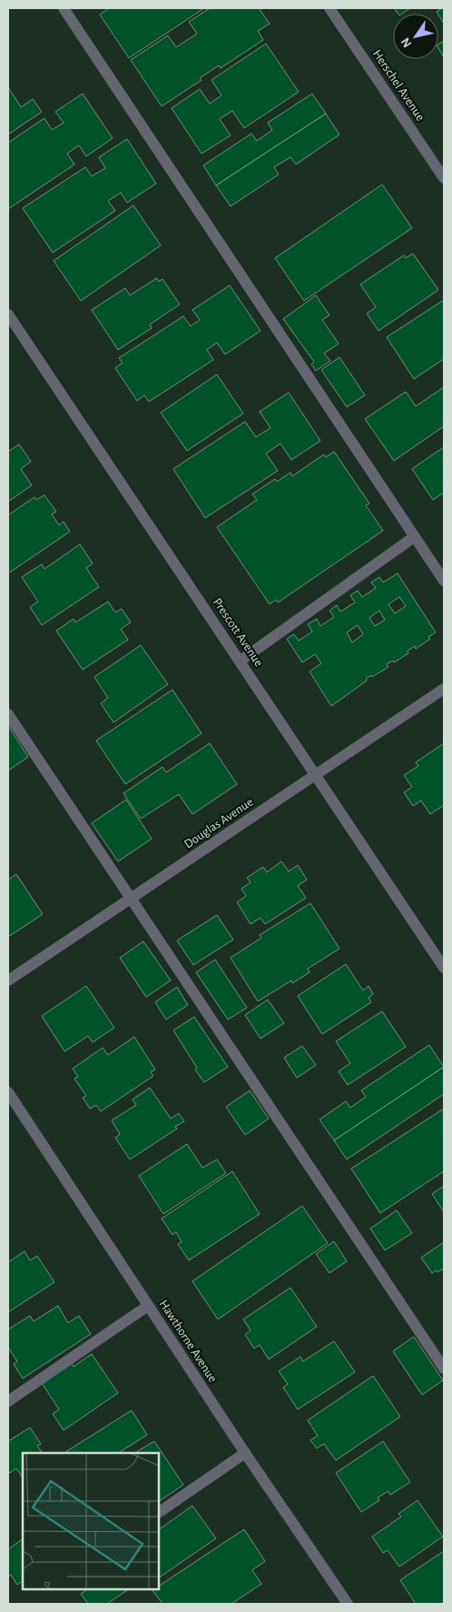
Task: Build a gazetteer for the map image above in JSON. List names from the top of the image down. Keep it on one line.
{"streets":{"street":["Herschel Avenue","Prescott Avenue","Douglas Avenue","Hawthorne Avenue"]},"crossings":[["Prescott Avenue","Douglas Avenue"]],"north":"bottom left"}
